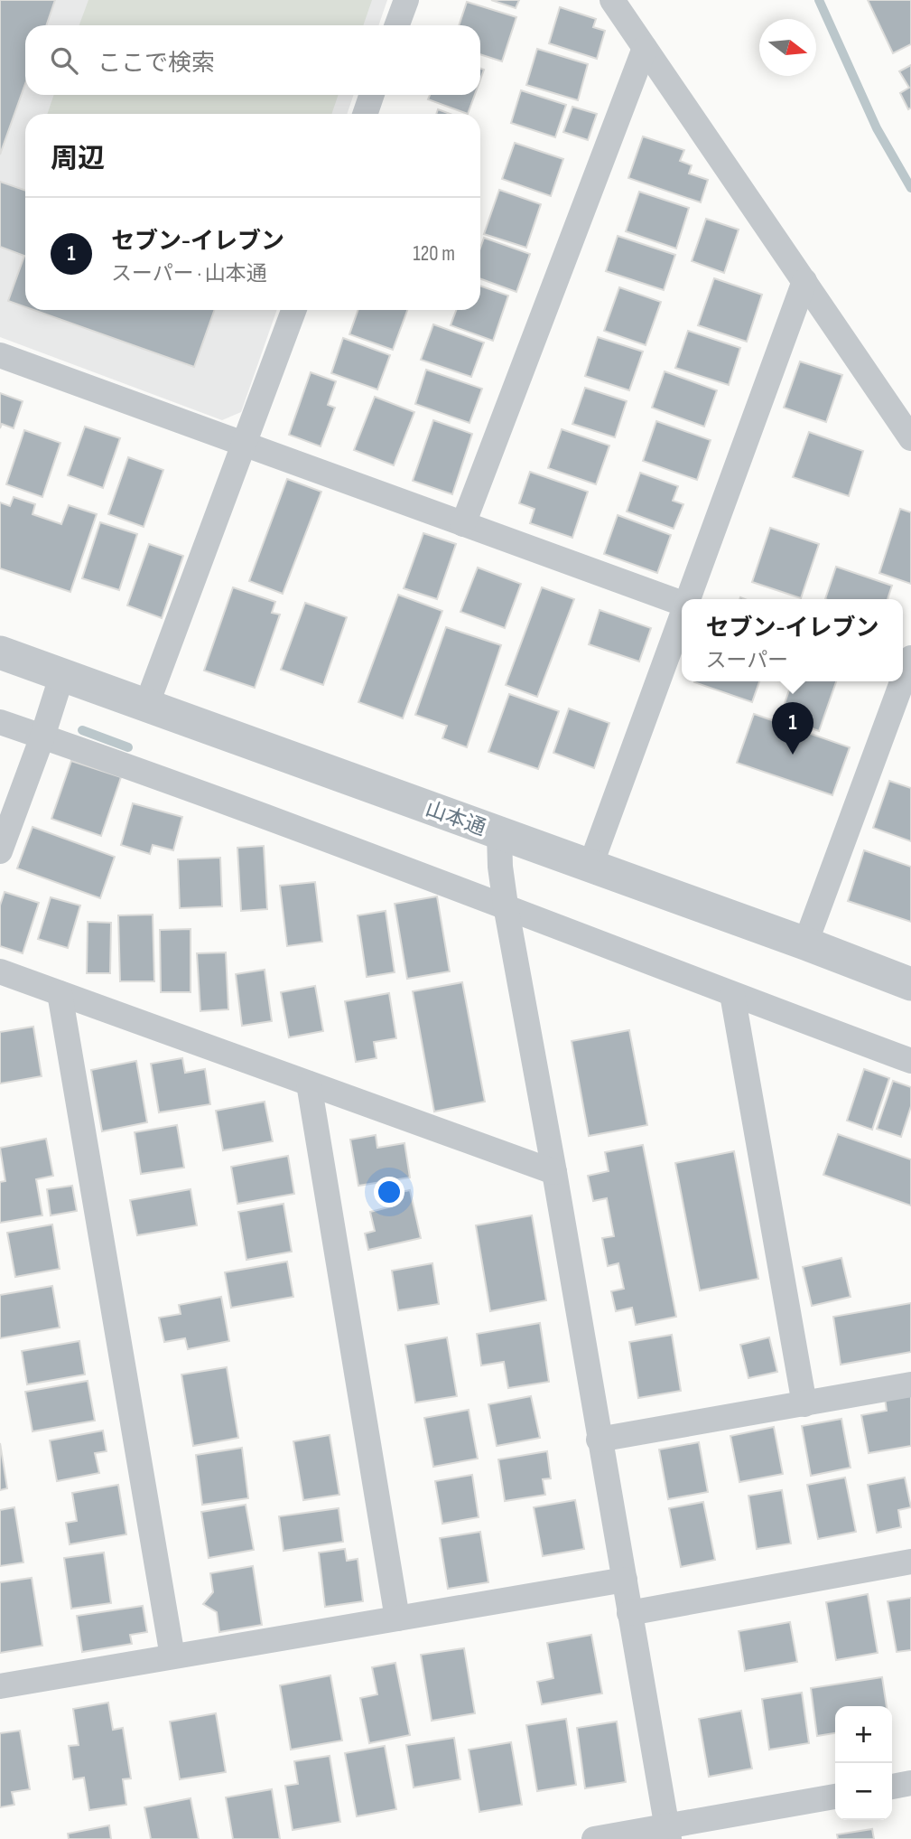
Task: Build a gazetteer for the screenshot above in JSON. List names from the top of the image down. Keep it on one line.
{"streets":{"street":["山本通"]},"north":"right","page":{"search":"ここで検索","heading":"周辺","list":[{"mark":"1","name":"セブン-イレブン","note":"スーパー · 山本通","value":"120 m"}],"popup":["セブン-イレブン","スーパー"],"pins":"1","map_buttons":["+","−"]}}
